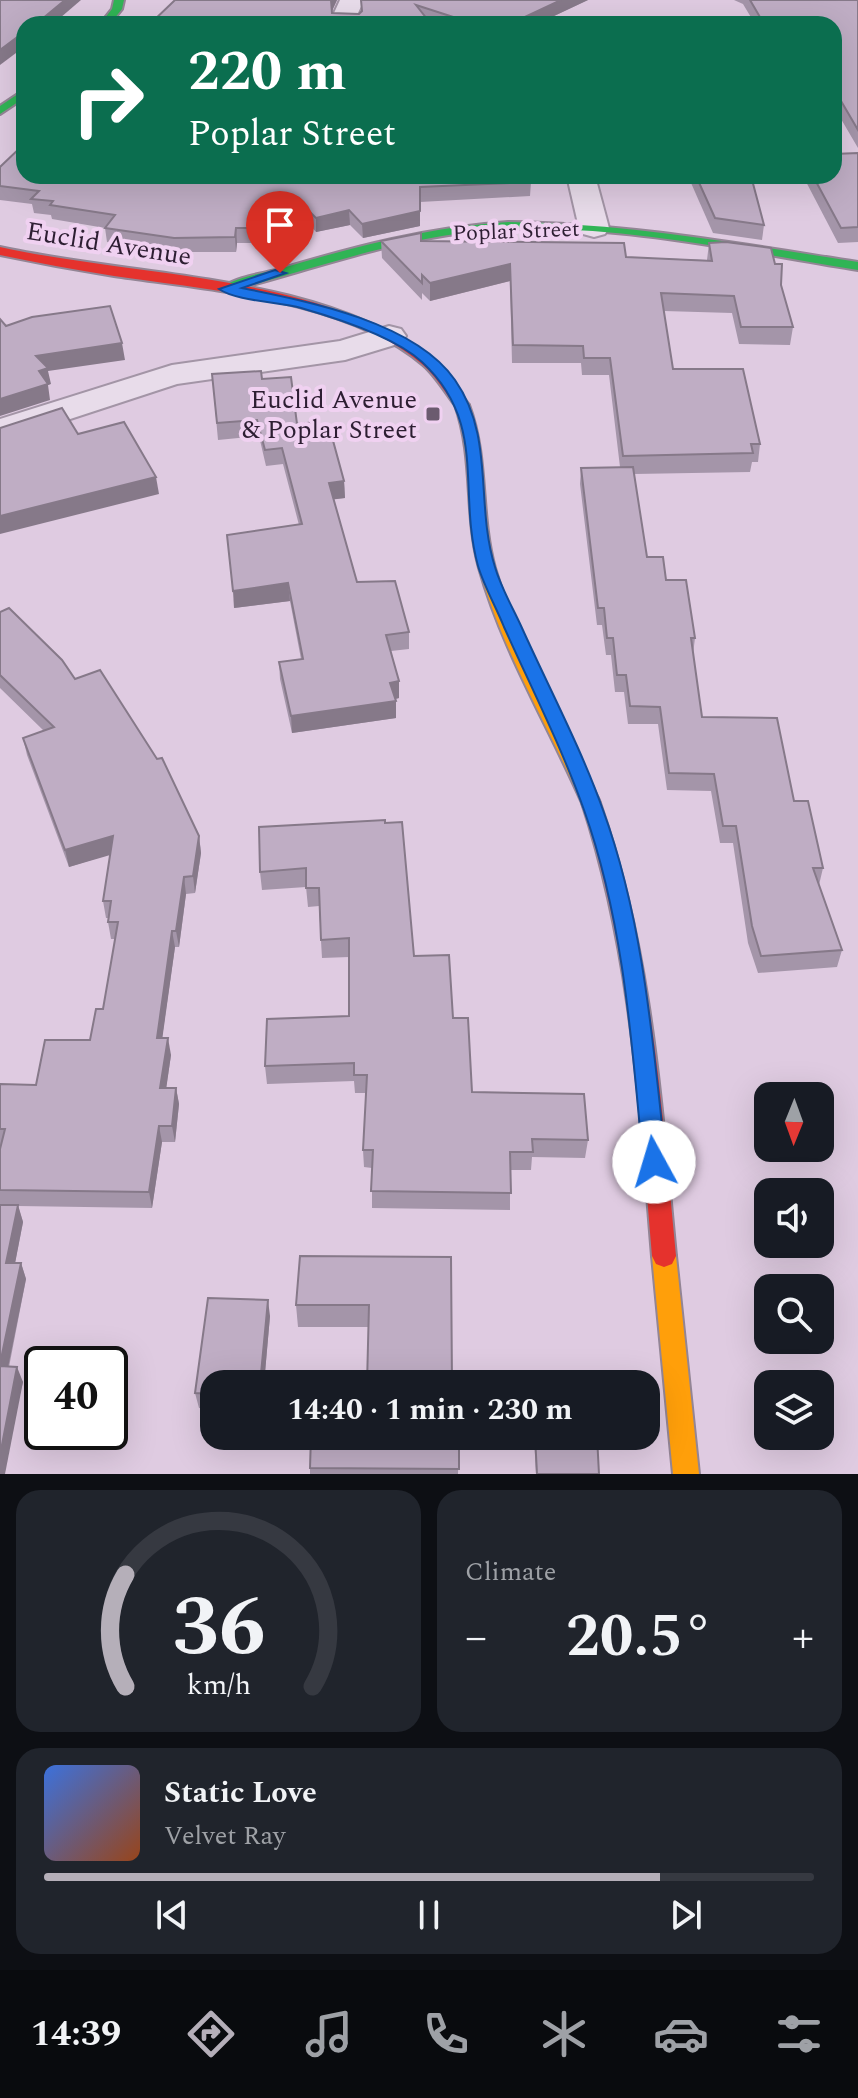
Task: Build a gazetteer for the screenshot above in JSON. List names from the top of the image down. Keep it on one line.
{"streets":{"street":["Poplar Street","Euclid Avenue"]},"crossings":[["Poplar Street","Euclid Avenue"]],"places":{"transit":["Euclid Avenue & Poplar Street"]},"north":"bottom","page":{"turn":["220 m","Poplar Street"],"limit":"40","trip":"14:40 · 1 min · 230 m","tile":"Climate","heat":["−","20.5°","+"],"song":["Static Love","Velvet Ray"],"tabs":"14:39","gauge":["36","km/h"]}}
